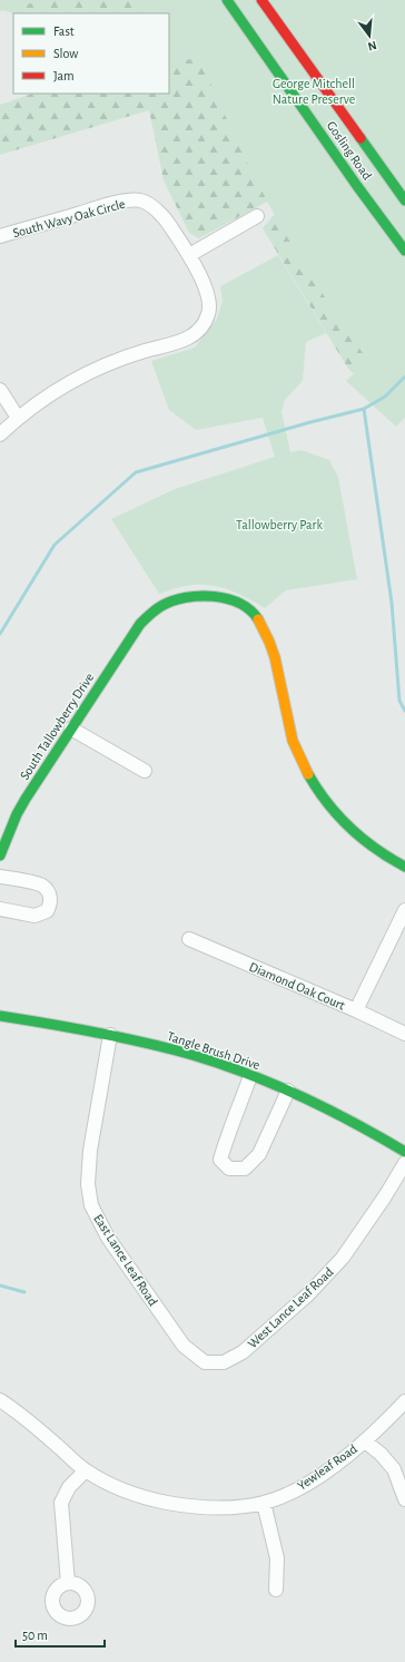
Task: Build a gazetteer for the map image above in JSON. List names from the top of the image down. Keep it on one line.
{"streets":{"street":["Gosling Road","South Wavy Oak Circle","South Tallowberry Drive","Diamond Oak Court","Tangle Brush Drive","East Lance Leaf Road","West Lance Leaf Road","Yewleaf Road"]},"crossings":[["Tangle Brush Drive","East Lance Leaf Road"],["East Lance Leaf Road","West Lance Leaf Road"]],"parks":["George Mitchell Nature Preserve","Tallowberry Park"],"legend":["Fast","Slow","Jam"],"scale_bar":"50 m","north":"bottom"}
